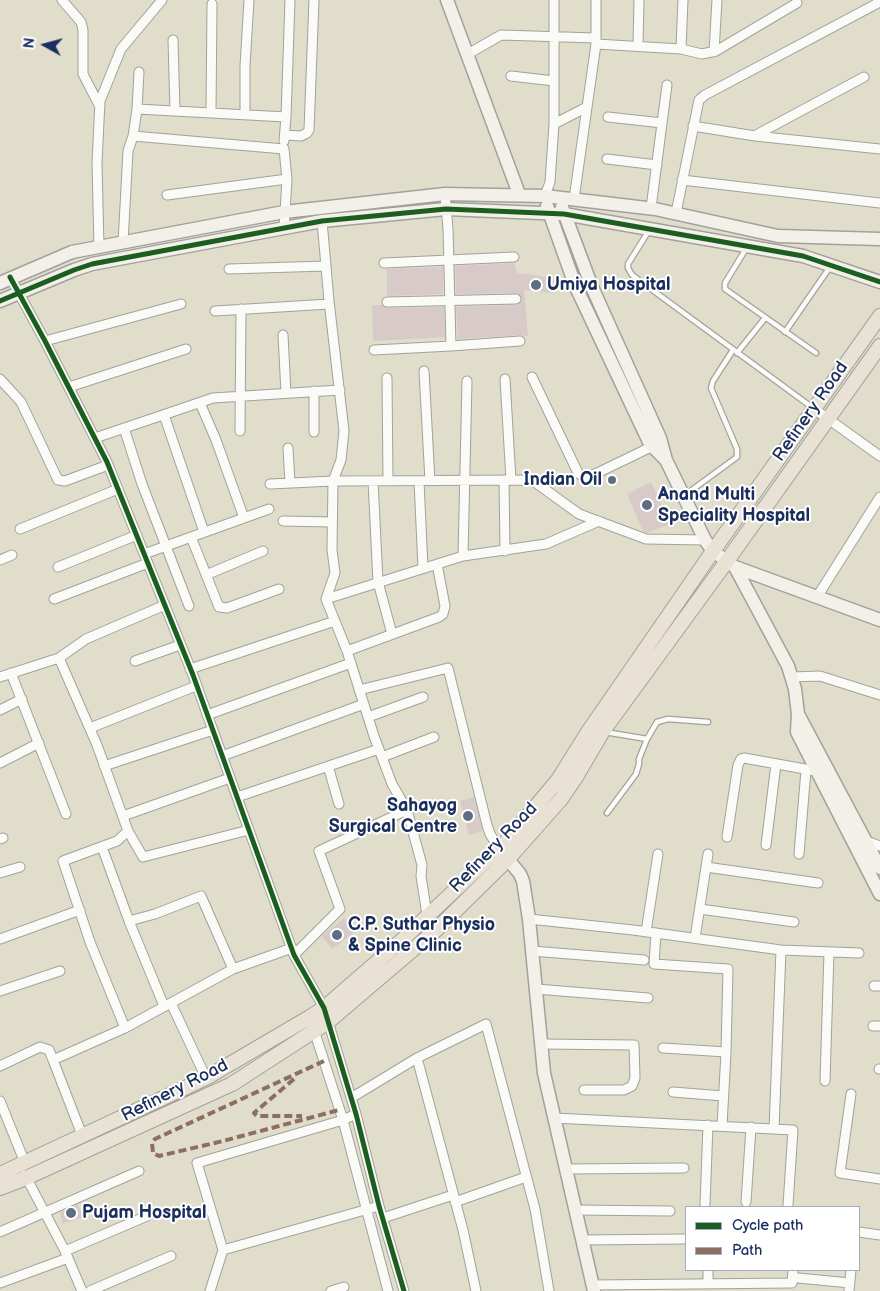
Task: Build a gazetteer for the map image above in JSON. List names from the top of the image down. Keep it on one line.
{"streets":{"main road":["Refinery Road"]},"places":["Umiya Hospital","Indian Oil","Anand Multi Speciality Hospital","Sahayog Surgical Centre","C.P. Suthar Physio & Spine Clinic","Pujam Hospital"],"legend":["Cycle path","Path"],"north":"left"}
